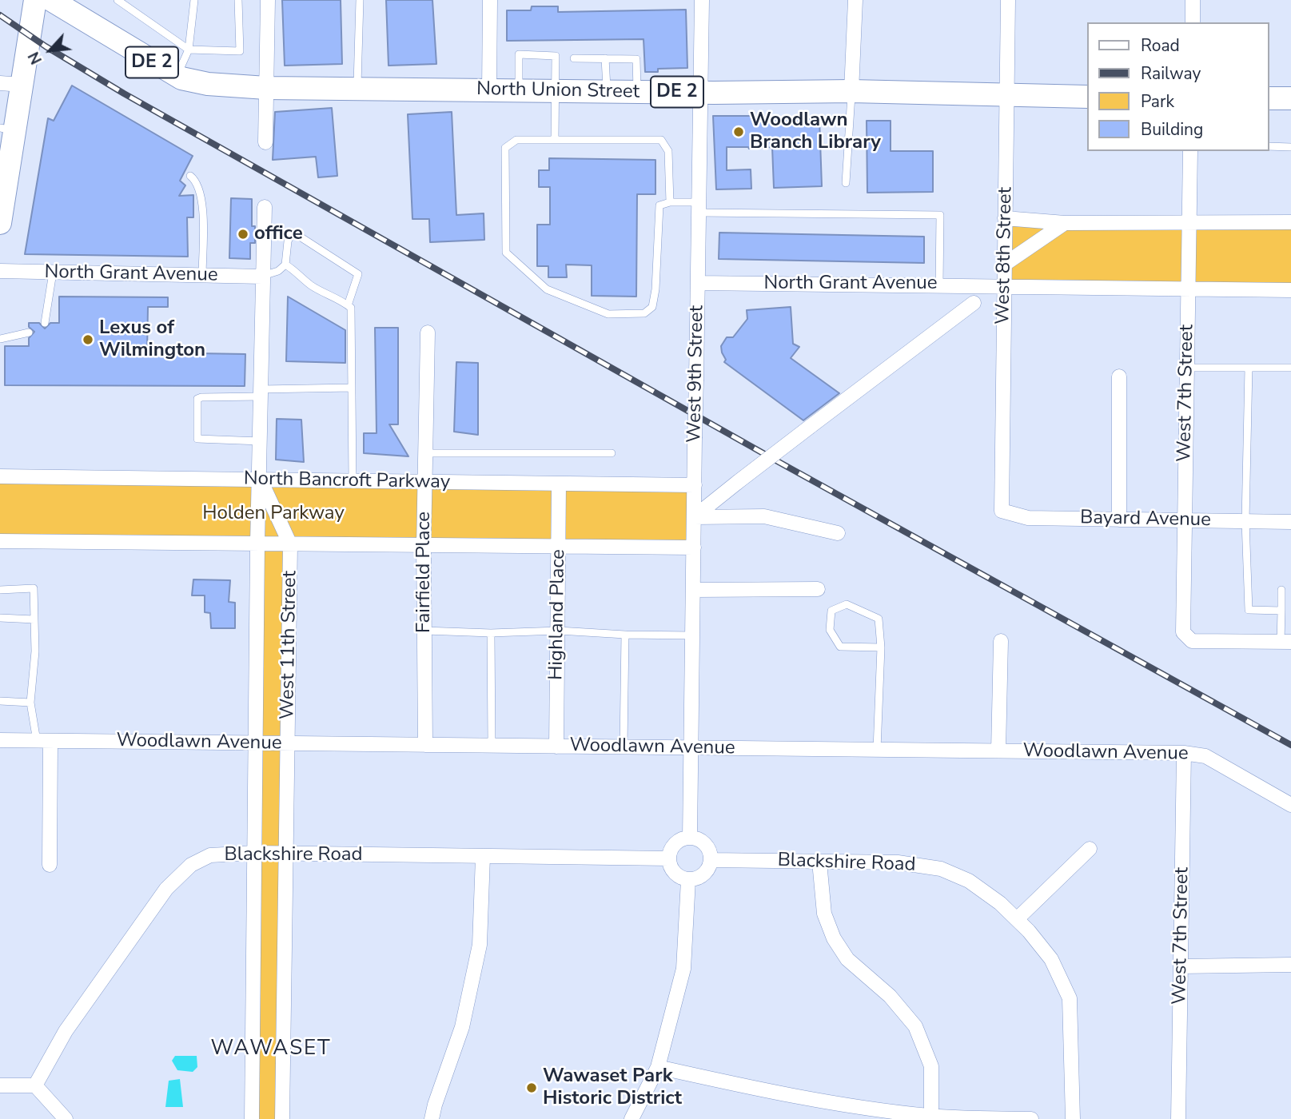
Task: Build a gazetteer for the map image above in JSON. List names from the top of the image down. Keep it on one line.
{"streets":{"main road":["DE 2","North Union Street"],"street":["West 8th Street","North Grant Avenue","West 9th Street","West 7th Street","North Bancroft Parkway","Bayard Avenue","Fairfield Place","Highland Place","West 11th Street","Woodlawn Avenue","Blackshire Road"]},"crossings":[["North Union Street","West 8th Street"],["North Union Street","West 9th Street"],["West 8th Street","North Grant Avenue"],["West 8th Street","Bayard Avenue"],["North Grant Avenue","West 9th Street"],["North Grant Avenue","West 7th Street"],["North Grant Avenue","West 11th Street"],["West 9th Street","North Bancroft Parkway"],["West 9th Street","Woodlawn Avenue"],["West 9th Street","Blackshire Road"],["West 7th Street","Bayard Avenue"],["West 7th Street","Woodlawn Avenue"],["North Bancroft Parkway","Fairfield Place"],["North Bancroft Parkway","Highland Place"],["North Bancroft Parkway","West 11th Street"],["Fairfield Place","Woodlawn Avenue"],["Highland Place","Woodlawn Avenue"],["West 11th Street","Woodlawn Avenue"],["West 11th Street","Blackshire Road"]],"districts":["WAWASET"],"parks":["Holden Parkway"],"places":["Woodlawn Branch Library","office","Lexus of Wilmington","Wawaset Park Historic District"],"legend":["Road","Railway","Park","Building"],"north":"bottom left"}
